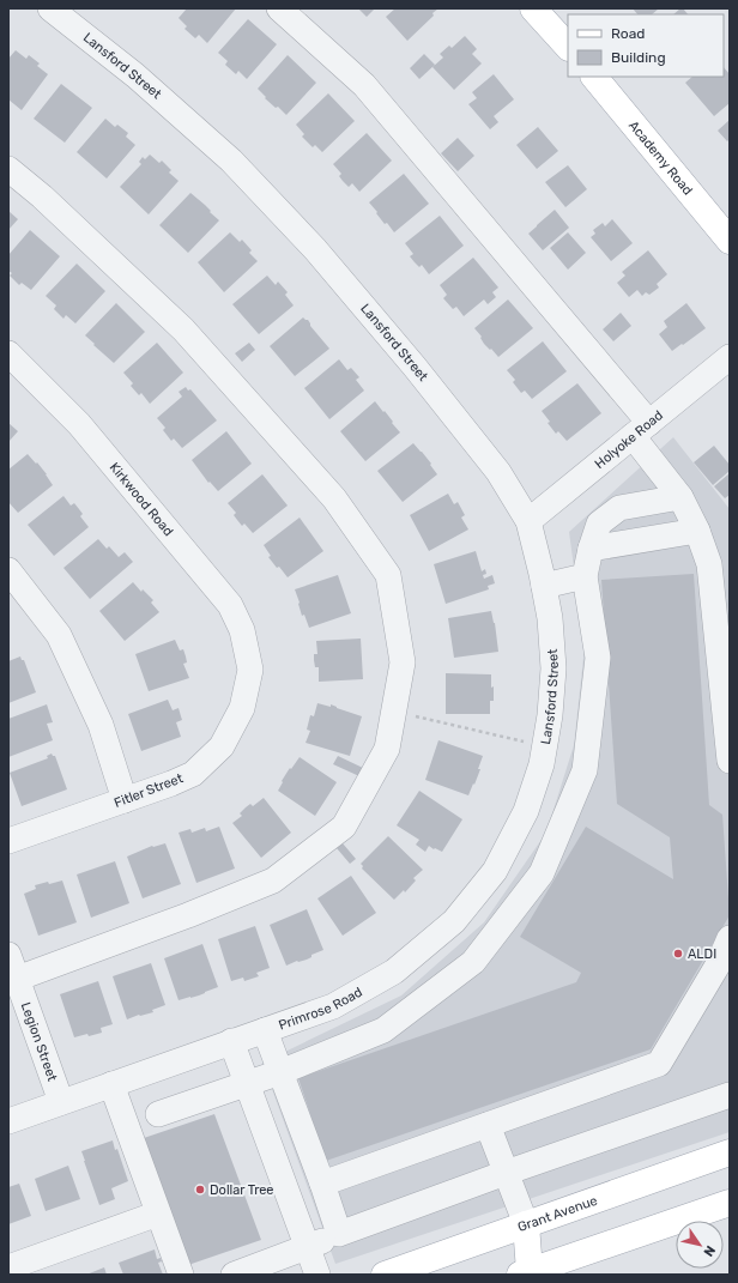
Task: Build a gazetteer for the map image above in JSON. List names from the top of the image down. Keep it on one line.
{"streets":{"main road":["Academy Road","Grant Avenue"],"street":["Lansford Street","Holyoke Road","Kirkwood Road","Fitler Street","Primrose Road","Legion Street"]},"crossings":[["Lansford Street","Holyoke Road"],["Lansford Street","Primrose Road"],["Kirkwood Road","Fitler Street"],["Primrose Road","Legion Street"]],"places":["ALDI","Dollar Tree"],"legend":["Road","Building"],"north":"bottom right"}
